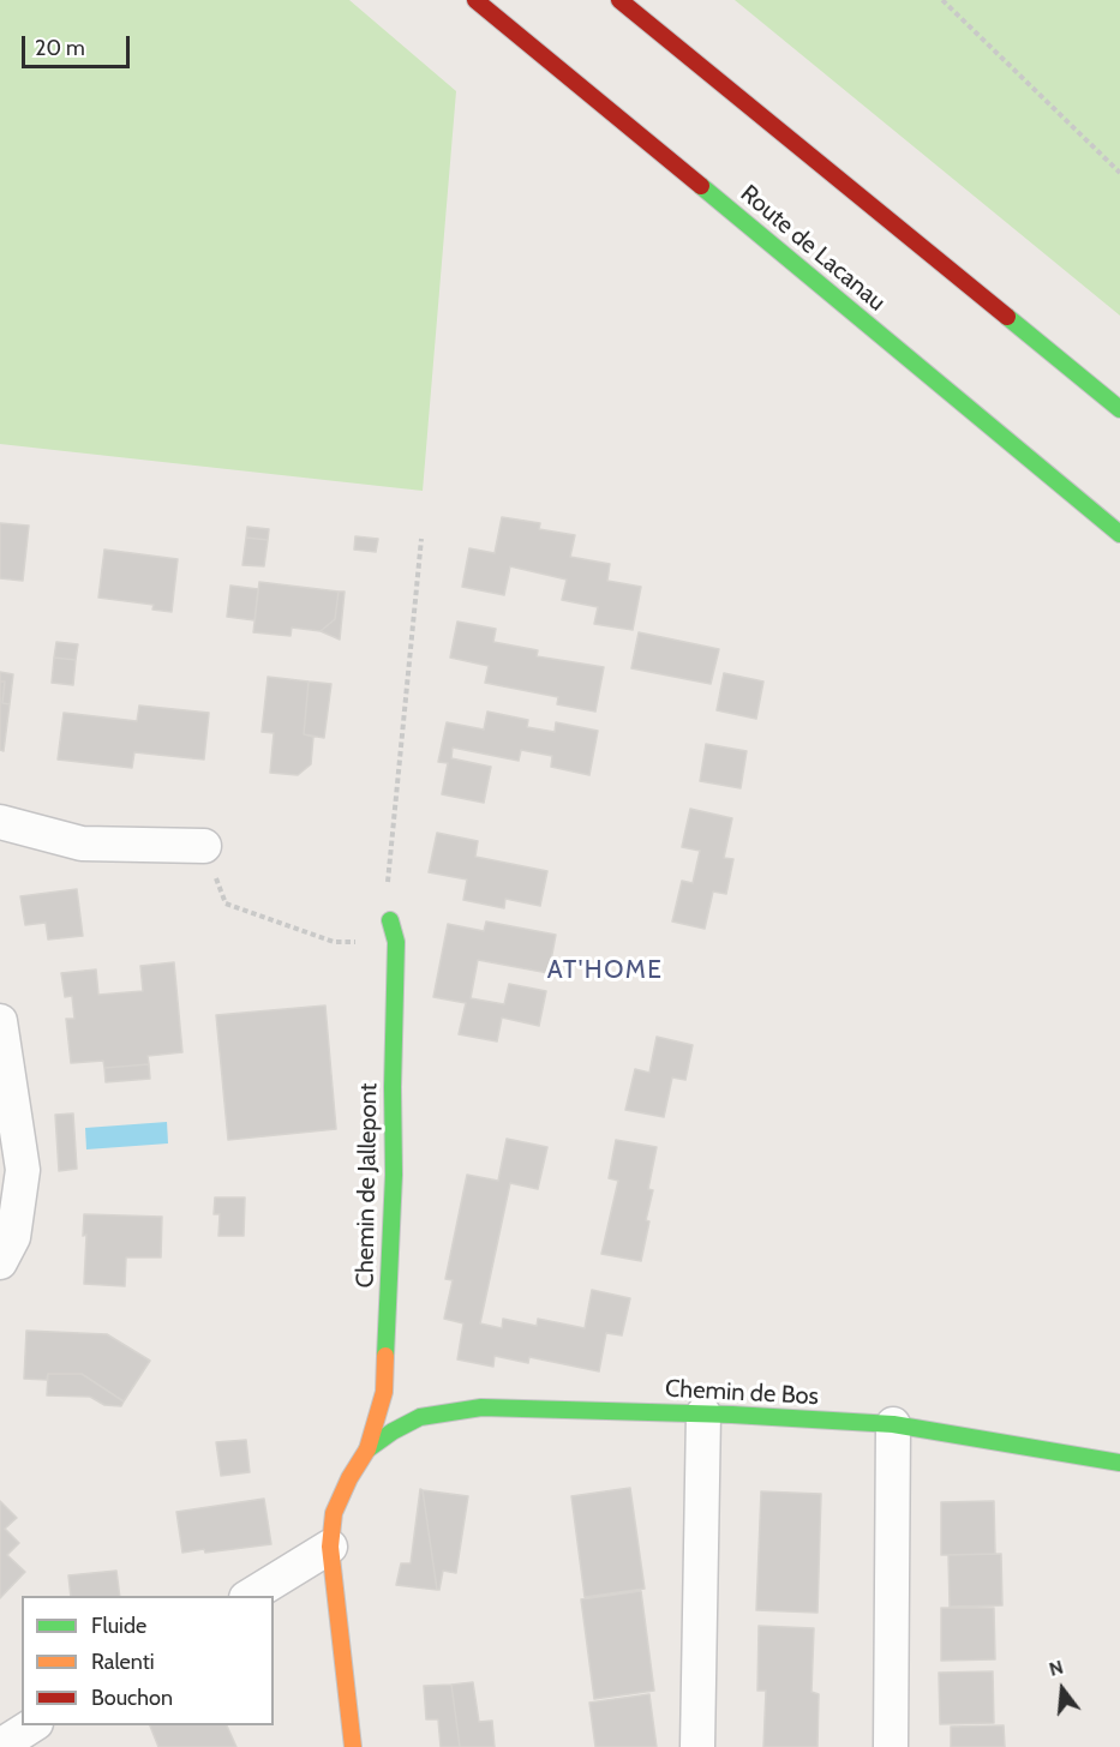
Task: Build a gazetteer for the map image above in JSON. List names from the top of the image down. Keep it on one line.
{"streets":{"street":["Route de Lacanau","Chemin de Jallepont","Chemin de Bos"]},"crossings":[["Chemin de Jallepont","Chemin de Bos"]],"districts":["AT'HOME"],"legend":["Fluide","Ralenti","Bouchon"],"scale_bar":"20 m","north":"top"}
